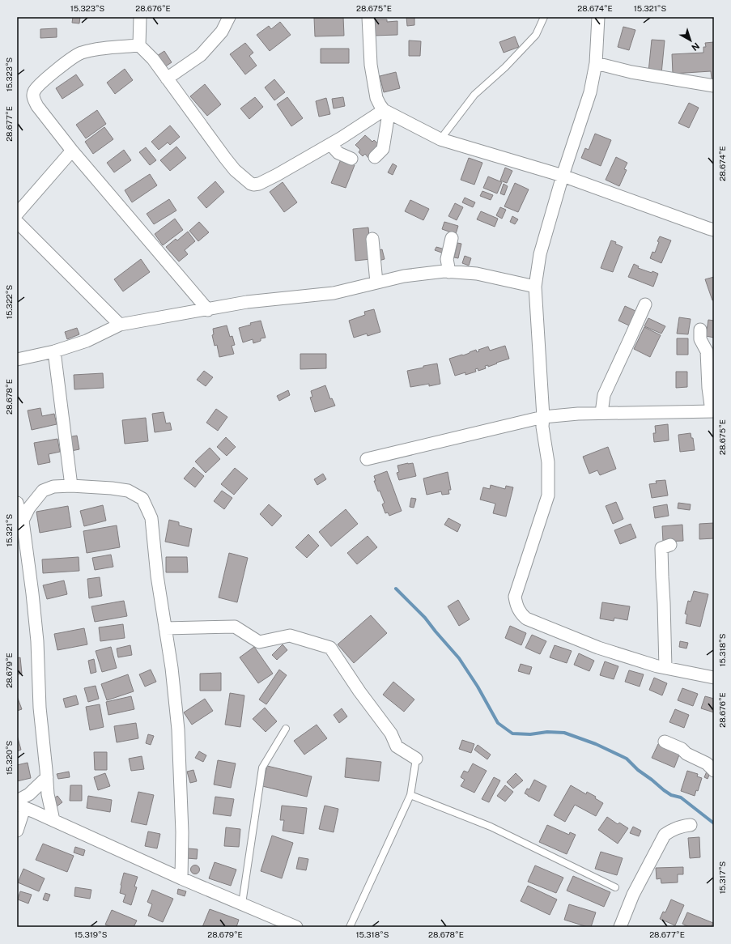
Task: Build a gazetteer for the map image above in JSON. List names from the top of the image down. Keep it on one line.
{"north":"bottom right","coordinates":["15.323°S","28.676°E","28.675°E","28.674°E","15.321°S","28.677°E","15.322°S","28.678°E","15.318°S","28.679°E","15.320°S","15.317°S","15.319°S"]}
